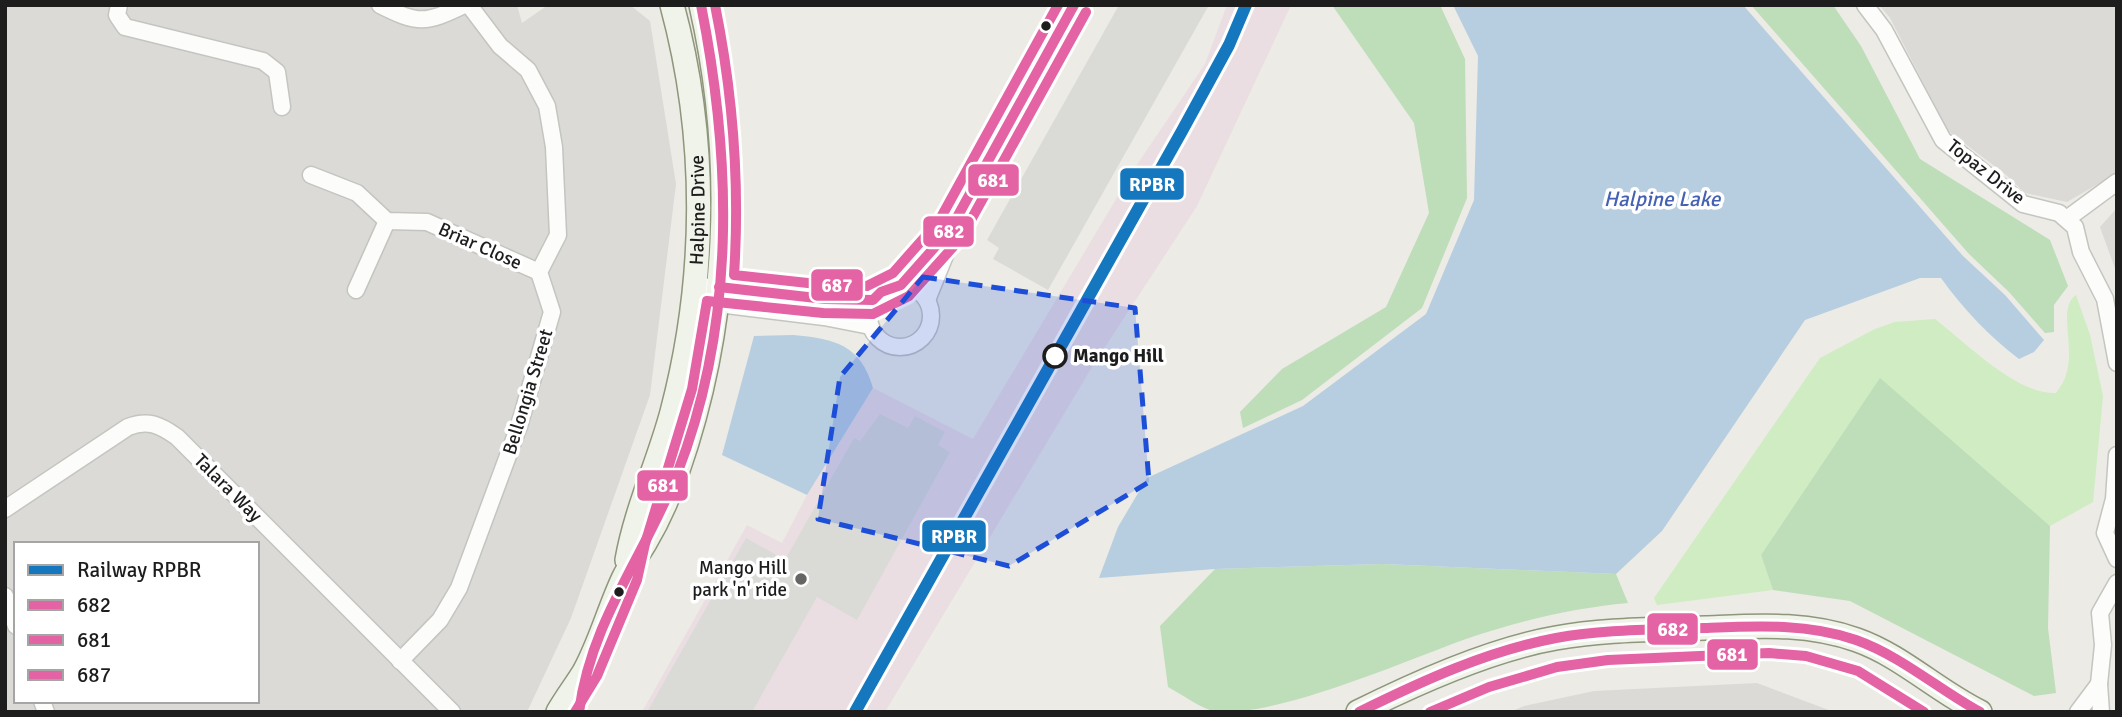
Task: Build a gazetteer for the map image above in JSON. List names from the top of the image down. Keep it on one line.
{"streets":{"main road":["Halpine Drive"],"street":["Topaz Drive","Briar Close","Bellongia Street","Talara Way"]},"crossings":[["Briar Close","Bellongia Street"],["Bellongia Street","Talara Way"]],"water":["Halpine Lake"],"places":["Mango Hill","Mango Hill park 'n' ride"],"lines":["rail line RPBR","transit line 682","transit line 687","transit line 681"],"legend":["Railway RPBR","682","681","687"]}
